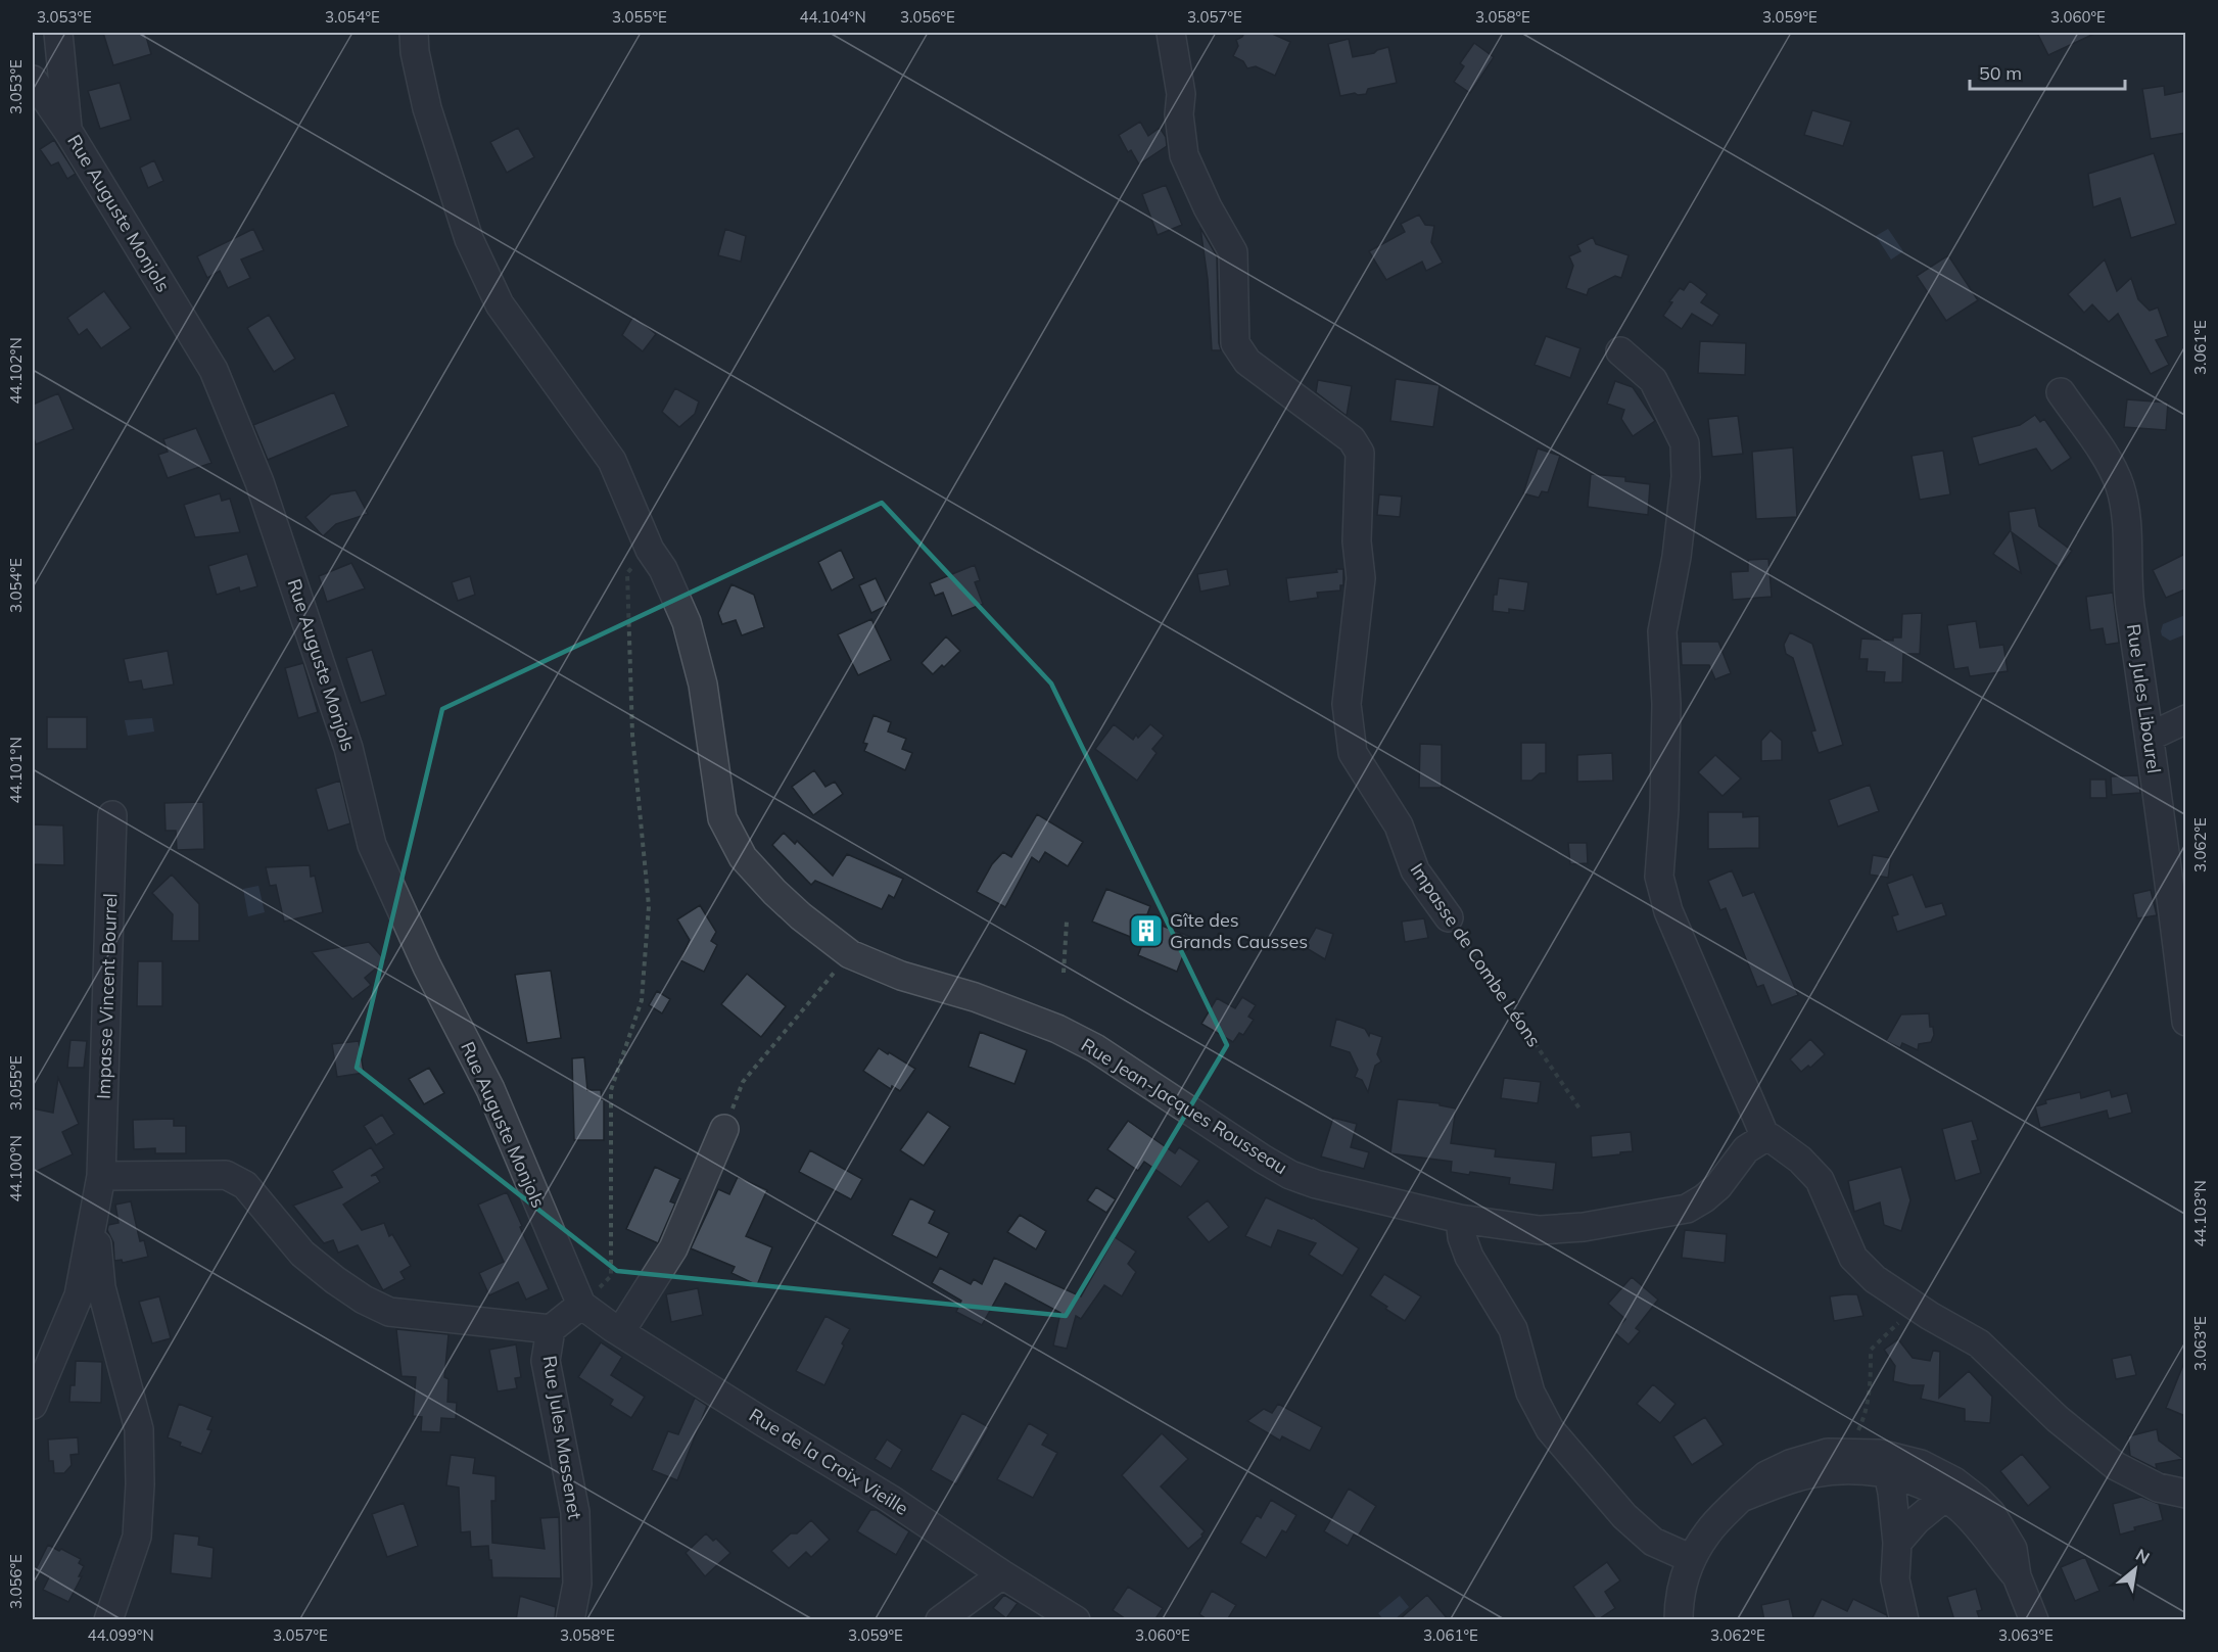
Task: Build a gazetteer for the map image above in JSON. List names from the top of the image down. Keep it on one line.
{"streets":{"street":["Rue Auguste Monjols","Rue Jules Libourel","Impasse de Combe Léons","Impasse Vincent Bourrel","Rue Jean-Jacques Rousseau","Rue Jules Massenet","Rue de la Croix Vieille"]},"crossings":[["Rue Auguste Monjols","Rue de la Croix Vieille"]],"places":{"building":["Gîte des Grands Causses"]},"scale_bar":"50 m","north":"top right","coordinates":["3.053°E","3.054°E","3.055°E","44.104°N","3.056°E","3.057°E","3.058°E","3.059°E","3.060°E","3.061°E","44.102°N","44.101°N","3.062°E","44.100°N","44.103°N","3.063°E","44.099°N"]}
